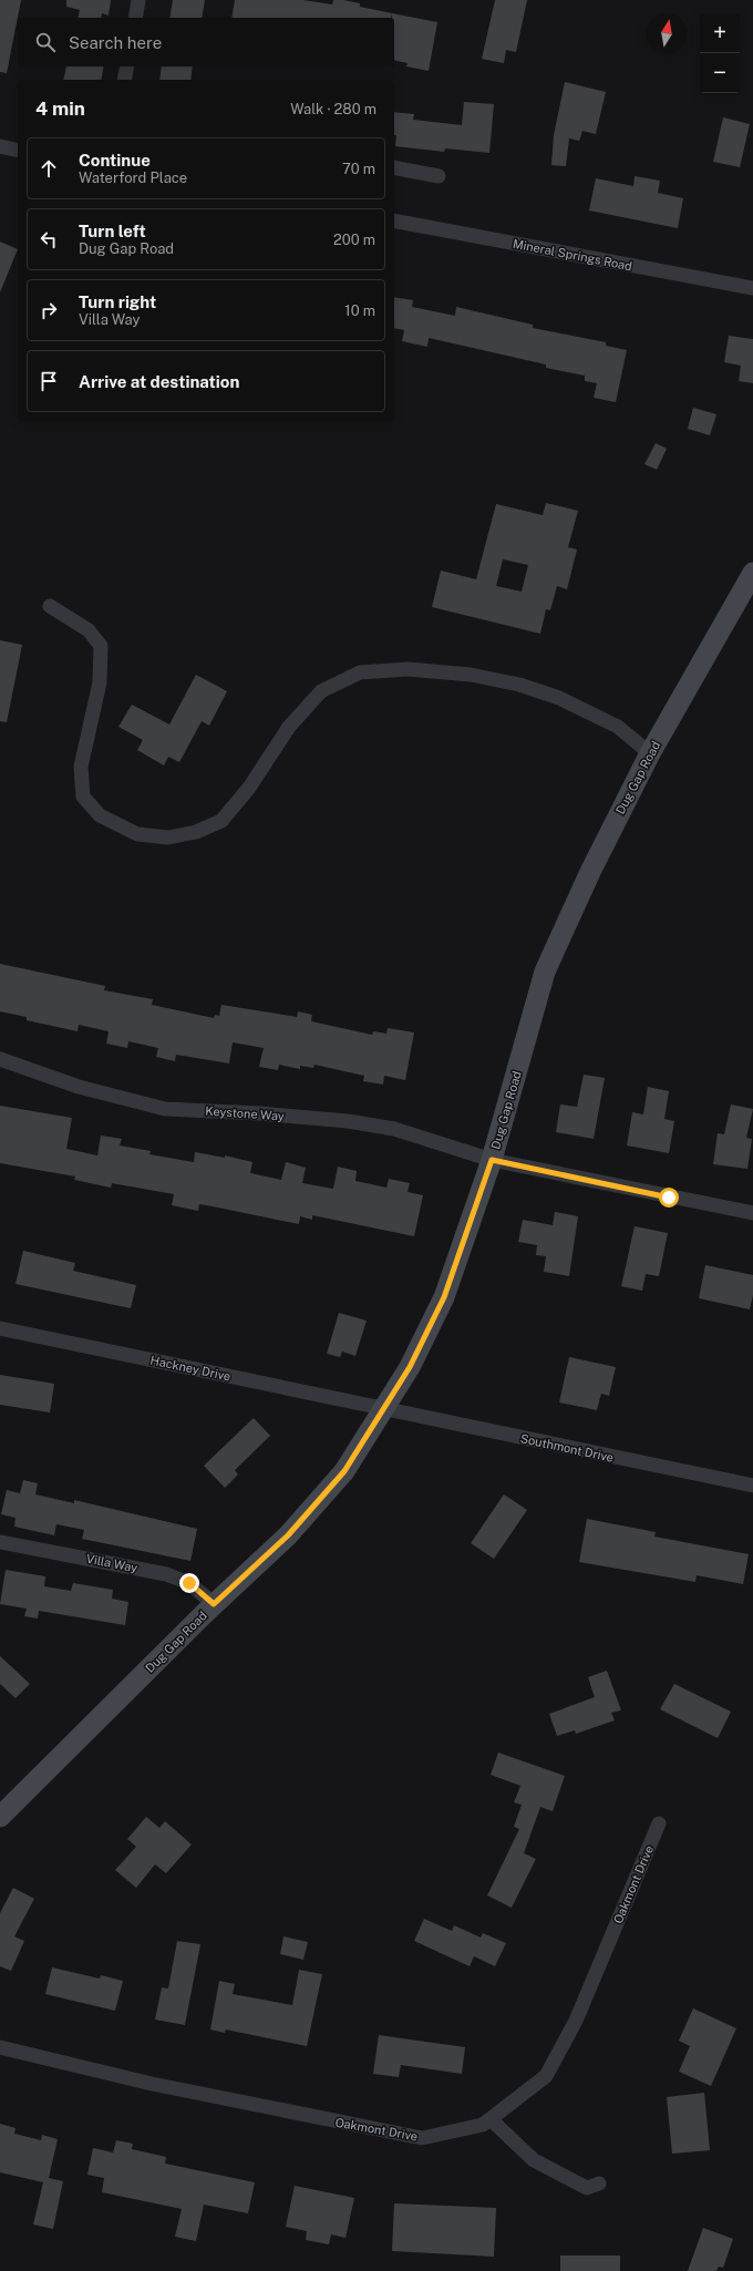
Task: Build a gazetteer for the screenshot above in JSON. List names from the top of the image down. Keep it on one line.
{"streets":{"street":["Mineral Springs Road","Dug Gap Road","Keystone Way","Hackney Drive","Southmont Drive","Villa Way","Oakmont Drive"]},"crossings":[["Dug Gap Road","Keystone Way"],["Dug Gap Road","Hackney Drive"],["Dug Gap Road","Southmont Drive"],["Dug Gap Road","Villa Way"],["Hackney Drive","Southmont Drive"]],"north":"top","page":{"map_buttons":["+","−"],"search":"Search here","heading":["4 min","Walk · 280 m"],"list":[["Continue","Waterford Place","70 m"],["Turn left","Dug Gap Road","200 m"],["Turn right","Villa Way","10 m"],"Arrive at destination"]}}
